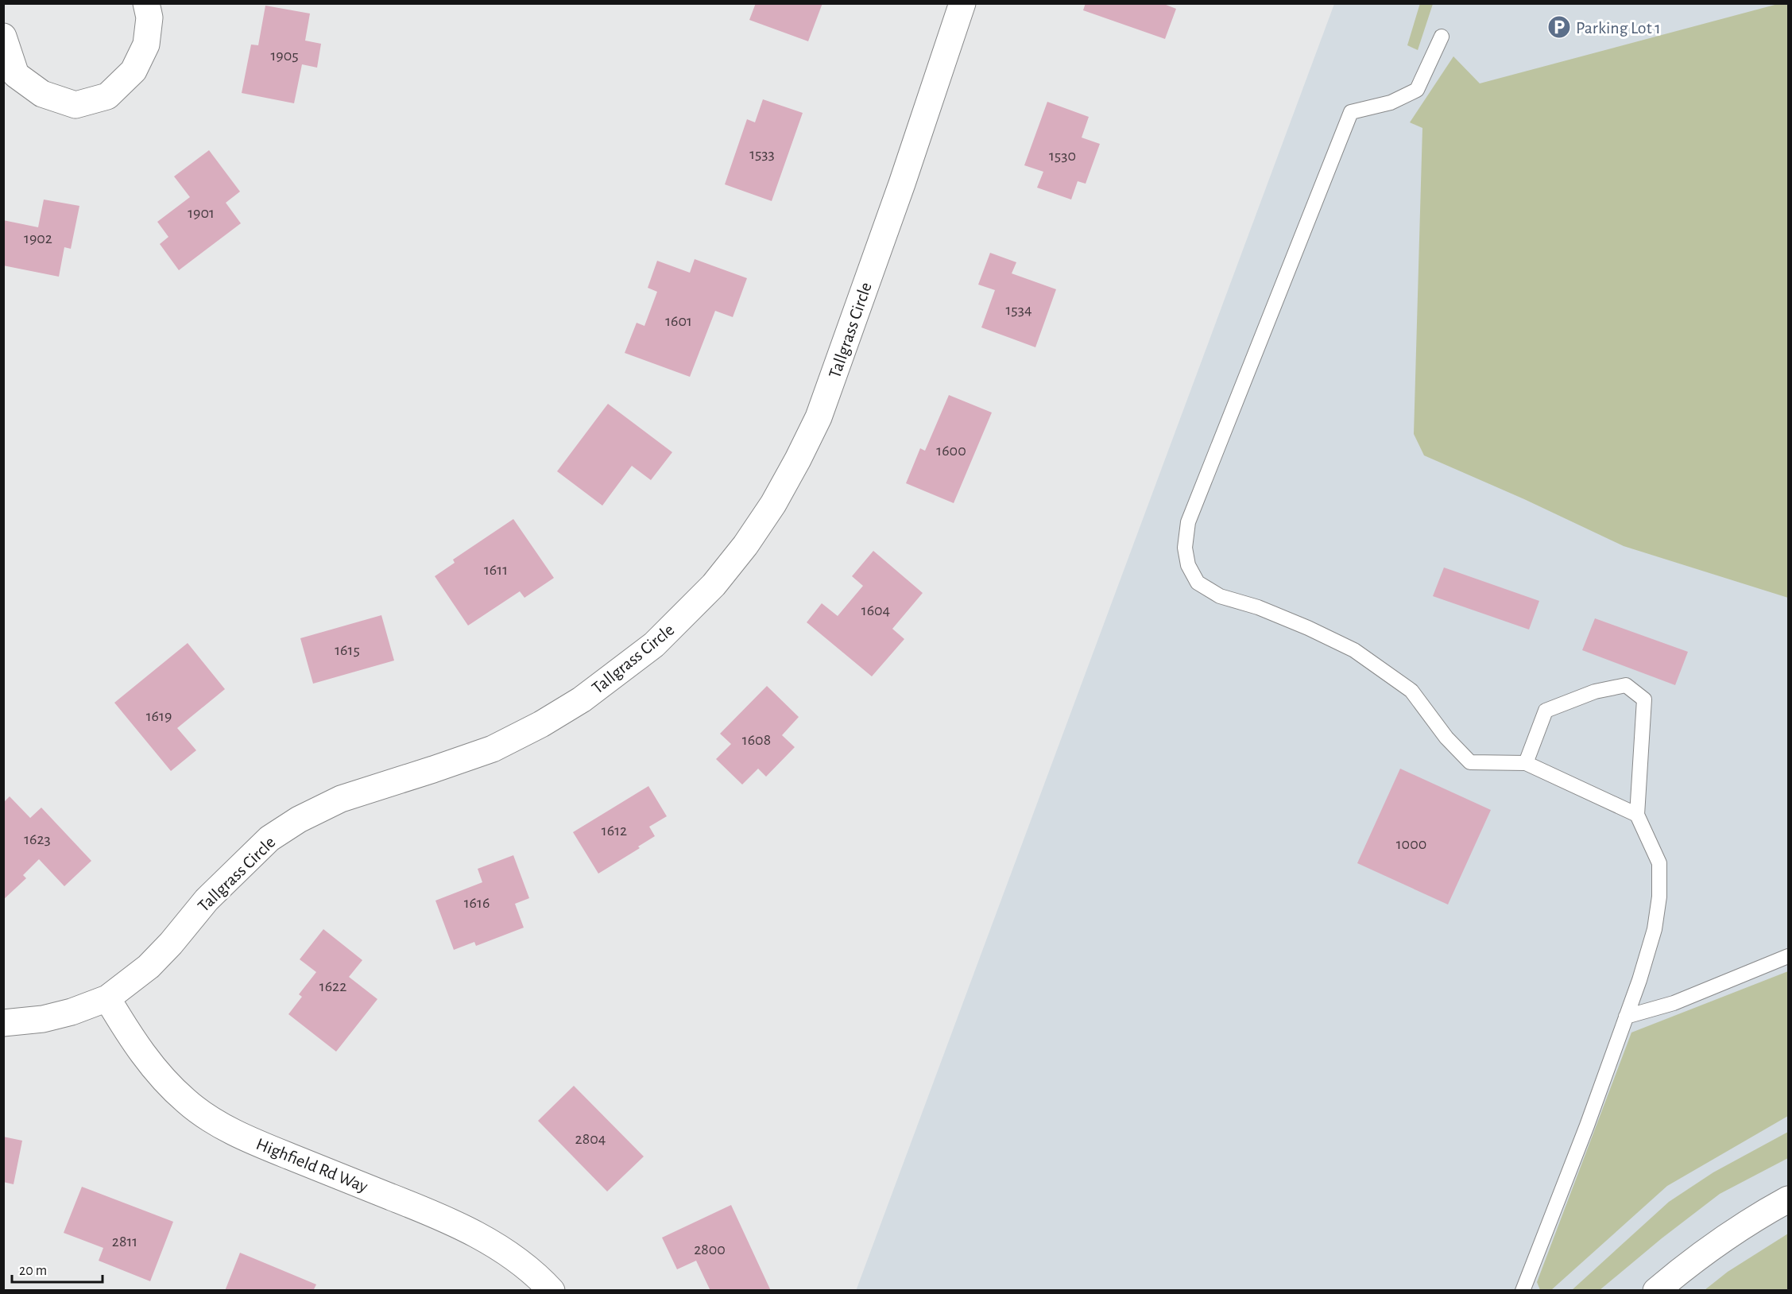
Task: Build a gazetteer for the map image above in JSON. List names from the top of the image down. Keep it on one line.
{"streets":{"street":["Tallgrass Circle","Highfield Rd Way"]},"crossings":[["Tallgrass Circle","Highfield Rd Way"]],"places":{"parking":["Parking Lot 1"]},"house_numbers":["1905","1533","1530","1901","1902","1534","1601","1600","1611","1604","1615","1619","1608","1612","1623","1000","1616","1622","2804","2811","2800"],"scale_bar":"20 m"}
